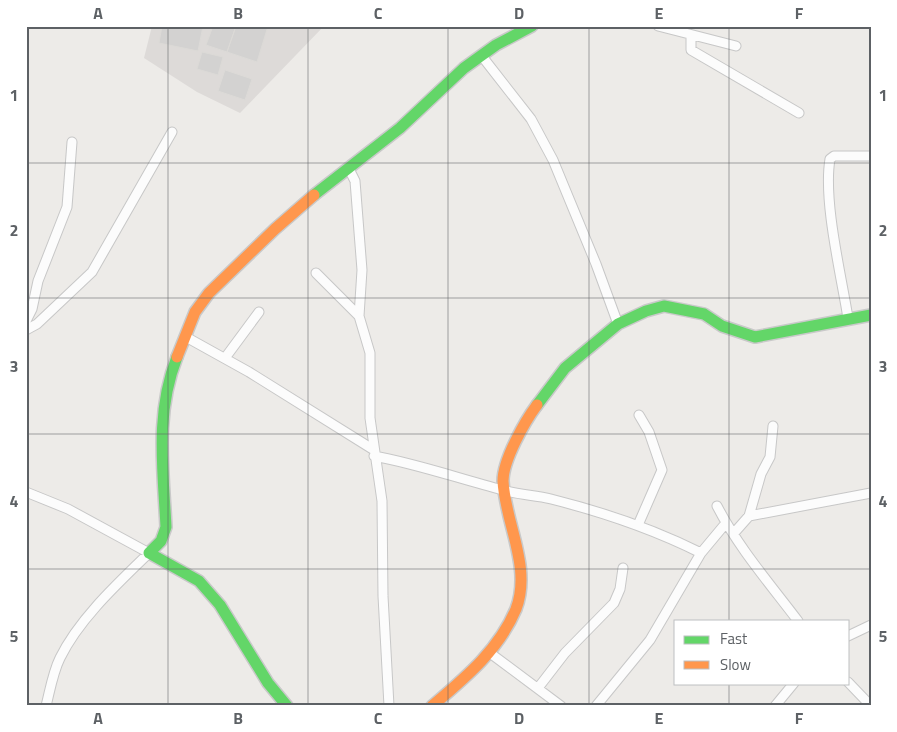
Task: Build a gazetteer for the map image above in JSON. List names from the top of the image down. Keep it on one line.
{"legend":["Fast","Slow"],"grid":{"columns":["A","B","C","D","E","F"],"rows":["1","2","3","4","5"]}}
